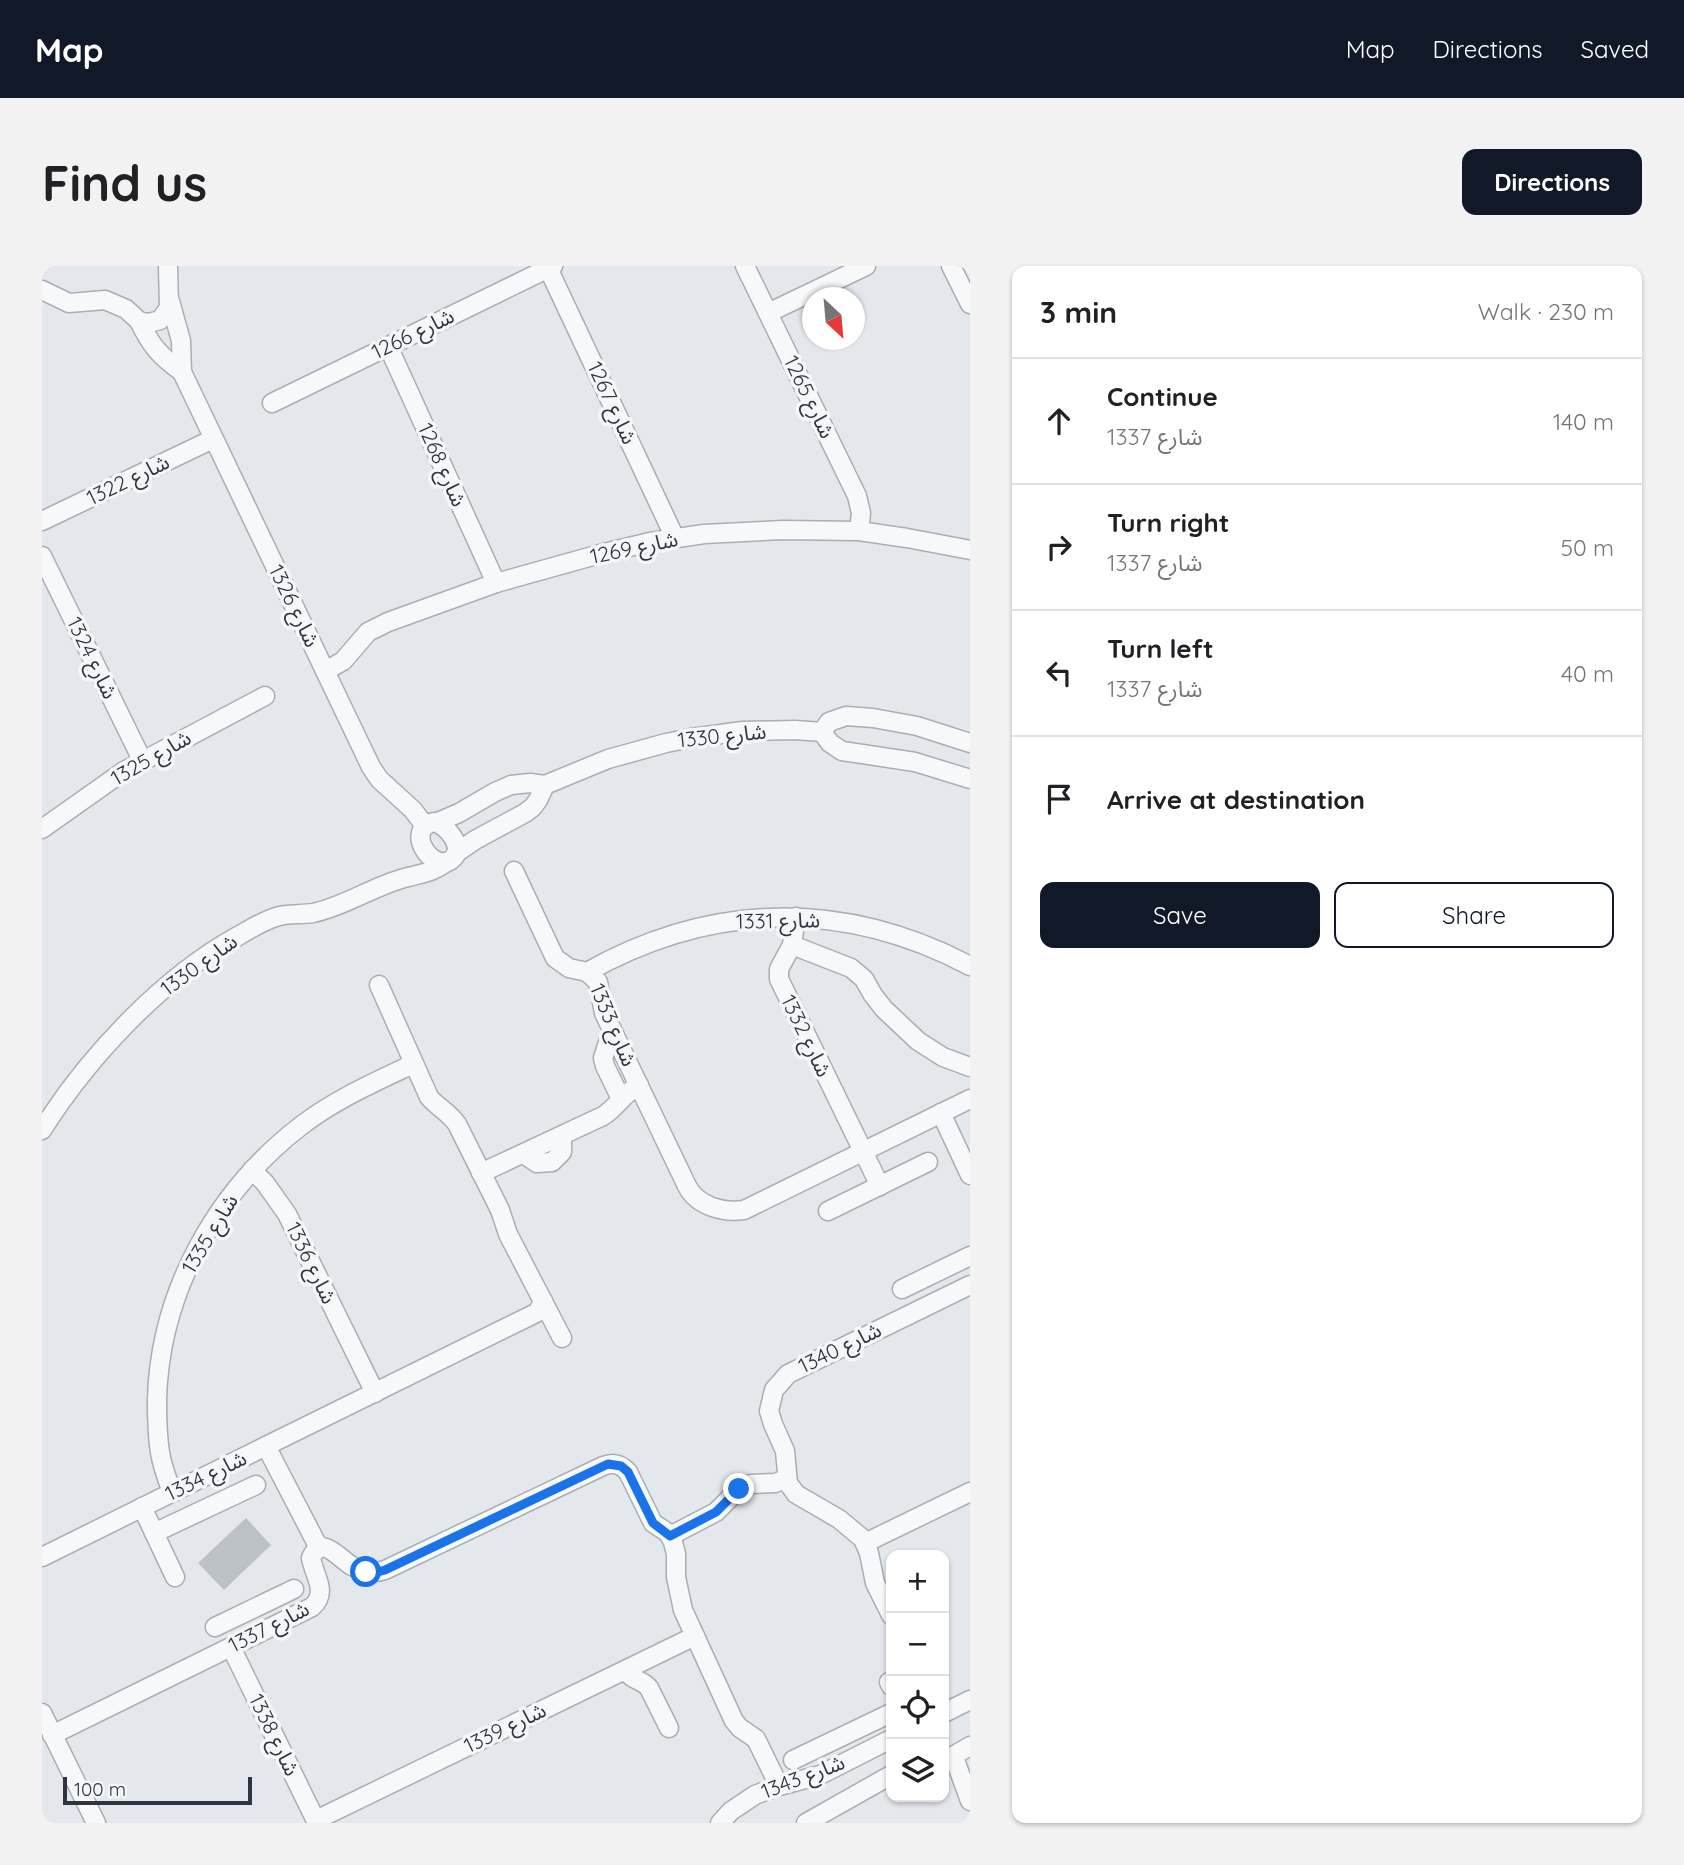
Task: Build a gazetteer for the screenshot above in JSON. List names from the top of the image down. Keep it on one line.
{"streets":{"street":["شارع 1266","شارع 1265","شارع 1267","شارع 1268","شارع 1322","شارع 1269","شارع 1326","شارع 1324","شارع 1330","شارع 1325","شارع 1331","شارع 1333","شارع 1332","شارع 1335","شارع 1336","شارع 1340","شارع 1334","شارع 1337","شارع 1339","شارع 1338","شارع 1343"]},"crossings":[["شارع 1266","شارع 1267"],["شارع 1266","شارع 1268"],["شارع 1265","شارع 1269"],["شارع 1267","شارع 1269"],["شارع 1268","شارع 1269"],["شارع 1322","شارع 1326"],["شارع 1269","شارع 1326"],["شارع 1326","شارع 1330"],["شارع 1324","شارع 1325"],["شارع 1331","شارع 1333"],["شارع 1331","شارع 1332"],["شارع 1333","شارع 1332"],["شارع 1335","شارع 1336"],["شارع 1335","شارع 1334"],["شارع 1334","شارع 1337"],["شارع 1337","شارع 1338"],["شارع 1339","شارع 1338"]],"scale_bar":"100 m","north":"bottom right","page":{"header":"Map","nav":["Map","Directions","Saved"],"buttons":["Directions",["Save","Share"]],"title":"Find us","heading":["3 min","Walk · 230 m"],"list":[["Continue","شارع 1337","140 m"],["Turn right","شارع 1337","50 m"],["Turn left","شارع 1337","40 m"],"Arrive at destination"],"map_buttons":["+","−"],"scale":"100 m"}}
